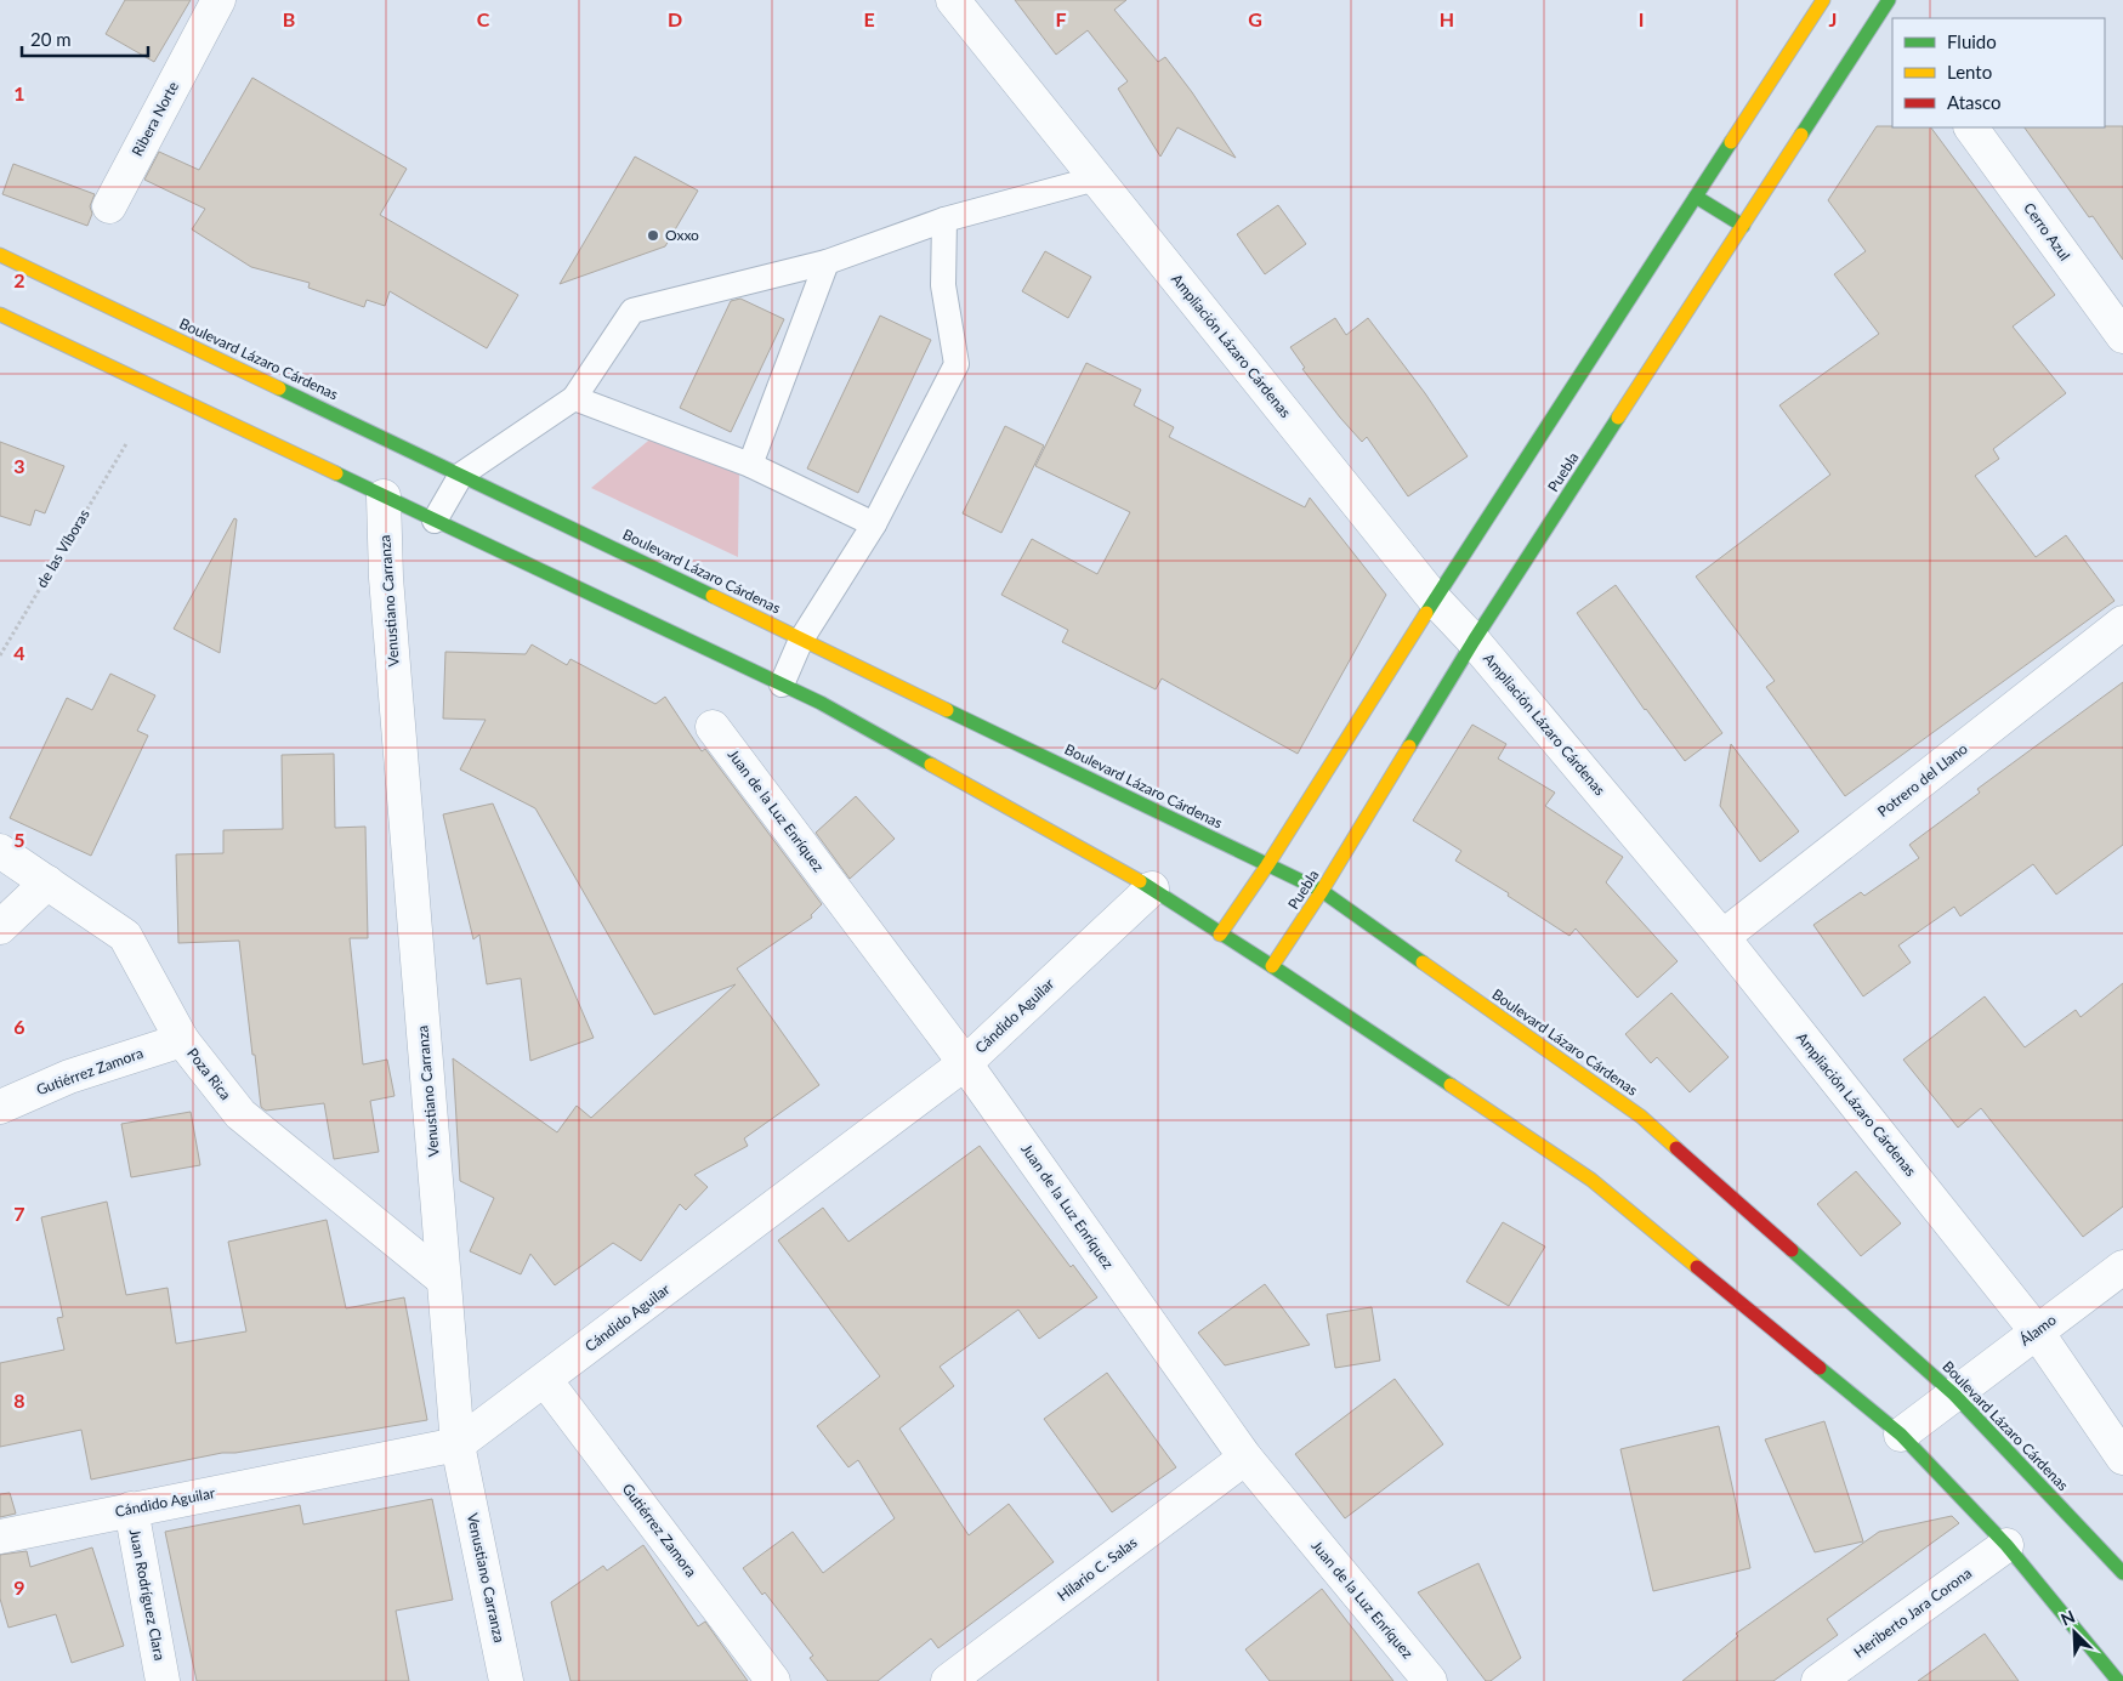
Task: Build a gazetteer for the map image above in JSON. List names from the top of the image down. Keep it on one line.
{"streets":{"main road":["Boulevard Lázaro Cárdenas","Puebla"],"street":["Ribera Norte","Cerro Azul","Ampliación Lázaro Cárdenas","Venustiano Carranza","Potrero del Llano","Juan de la Luz Enríquez","Cándido Aguilar","Gutiérrez Zamora","Poza Rica","Álamo","Hilario C. Salas","Juan Rodríguez Clara","Heriberto Jara Corona"],"path":["de las Víboras"]},"crossings":[["Ampliación Lázaro Cárdenas","Puebla"],["Ampliación Lázaro Cárdenas","Potrero del Llano"],["Ampliación Lázaro Cárdenas","Álamo"],["Boulevard Lázaro Cárdenas","Puebla"],["Boulevard Lázaro Cárdenas","Álamo"],["Venustiano Carranza","Cándido Aguilar"],["Venustiano Carranza","Poza Rica"],["Juan de la Luz Enríquez","Cándido Aguilar"],["Juan de la Luz Enríquez","Hilario C. Salas"],["Cándido Aguilar","Gutiérrez Zamora"],["Cándido Aguilar","Juan Rodríguez Clara"],["Gutiérrez Zamora","Poza Rica"]],"places":["Oxxo"],"legend":["Fluido","Lento","Atasco"],"scale_bar":"20 m","north":"top left","grid":{"columns":["B","C","D","E","F","G","H","I","J"],"rows":["1","2","3","4","5","6","7","8","9"]}}
